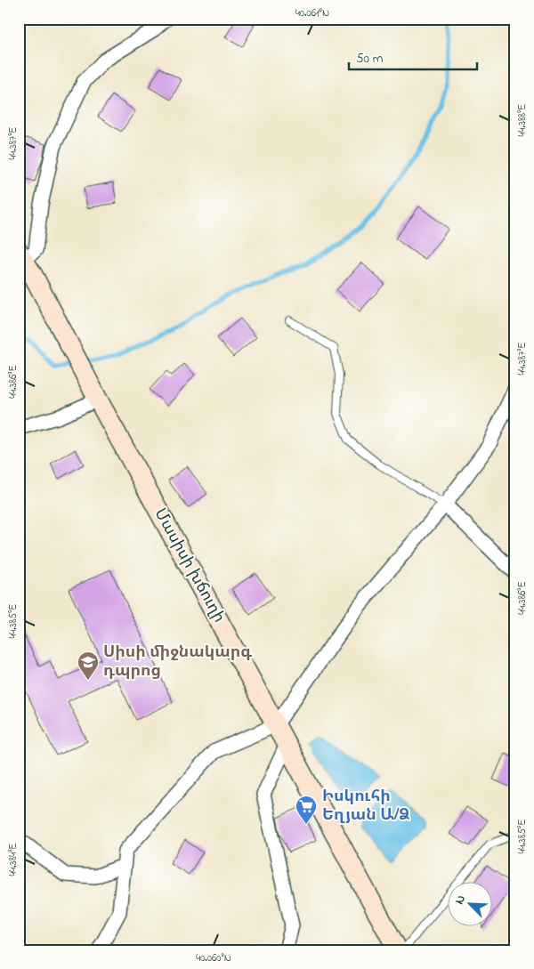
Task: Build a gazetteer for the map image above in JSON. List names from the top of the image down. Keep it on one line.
{"streets":{"main road":["Մասիսի խճուղի"]},"places":{"school or university":["Սիսի միջնակարգ դպրոց"],"supermarket":["Իսկուհի Եղյան Ա/Ձ"]},"scale_bar":"50 m","north":"top left","coordinates":["40.061°N","44.388°E","44.387°E","44.386°E","44.385°E","44.384°E","40.060°N"]}
